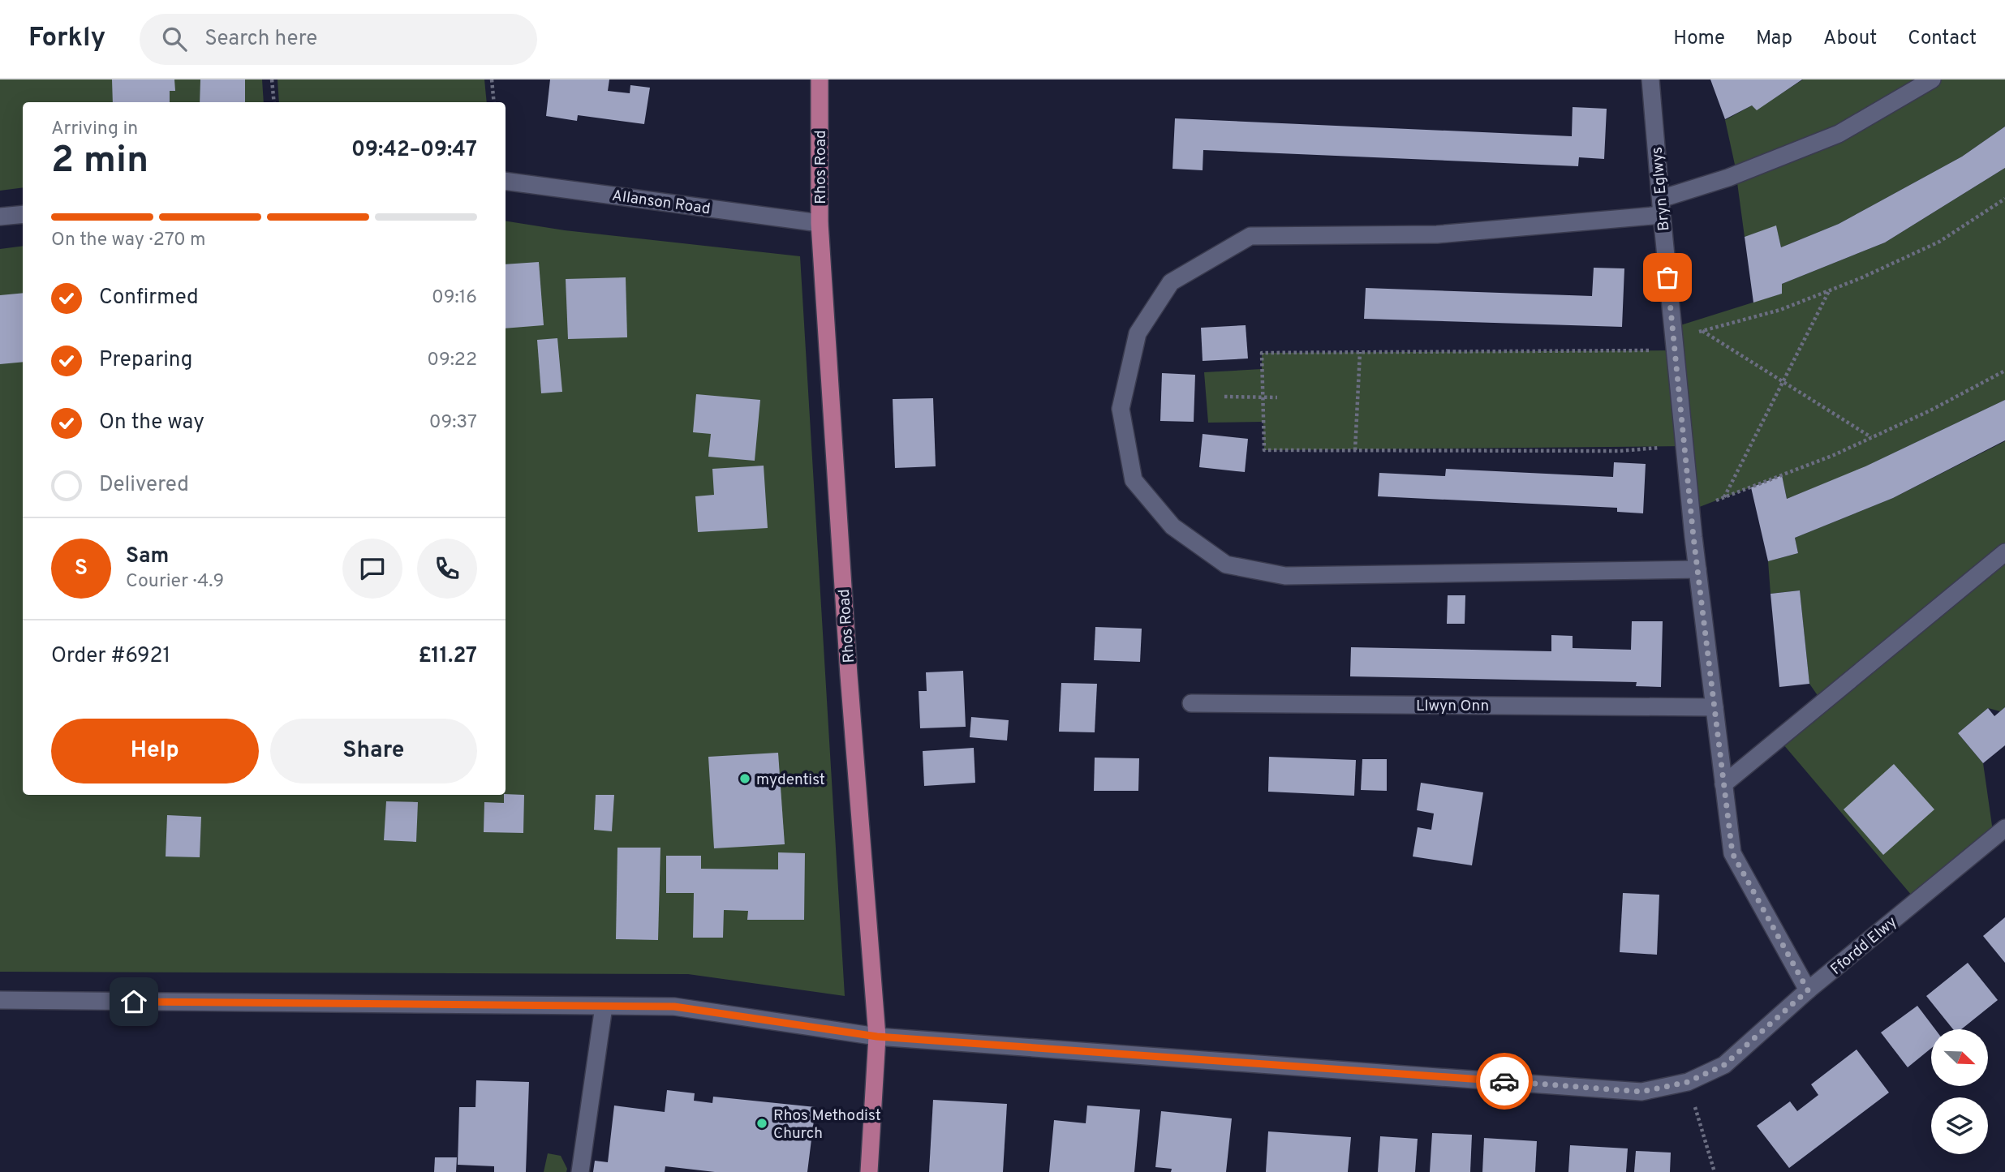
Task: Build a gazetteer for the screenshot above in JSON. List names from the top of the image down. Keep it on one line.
{"streets":{"main road":["Rhos Road"],"street":["Bryn Eglwys","Allanson Road","Llwyn Onn","Ffordd Elwy"]},"crossings":[["Rhos Road","Allanson Road"],["Rhos Road","Ffordd Elwy"],["Bryn Eglwys","Llwyn Onn"],["Bryn Eglwys","Ffordd Elwy"]],"places":["mydentist","Rhos Methodist Church"],"north":"bottom right","page":{"header":"Forkly","search":"Search here","nav":["Home","Map","About","Contact"],"heading":["2 min","Arriving in","09:42–09:47"],"panel":["Sam","Courier · 4.9","Order #6921","£11.27"],"bar":"On the way · 270 m","list":[["Confirmed","09:16"],["Preparing","09:22"],["On the way","09:37"],"Delivered"],"round":"S","buttons":["Help","Share"]}}
